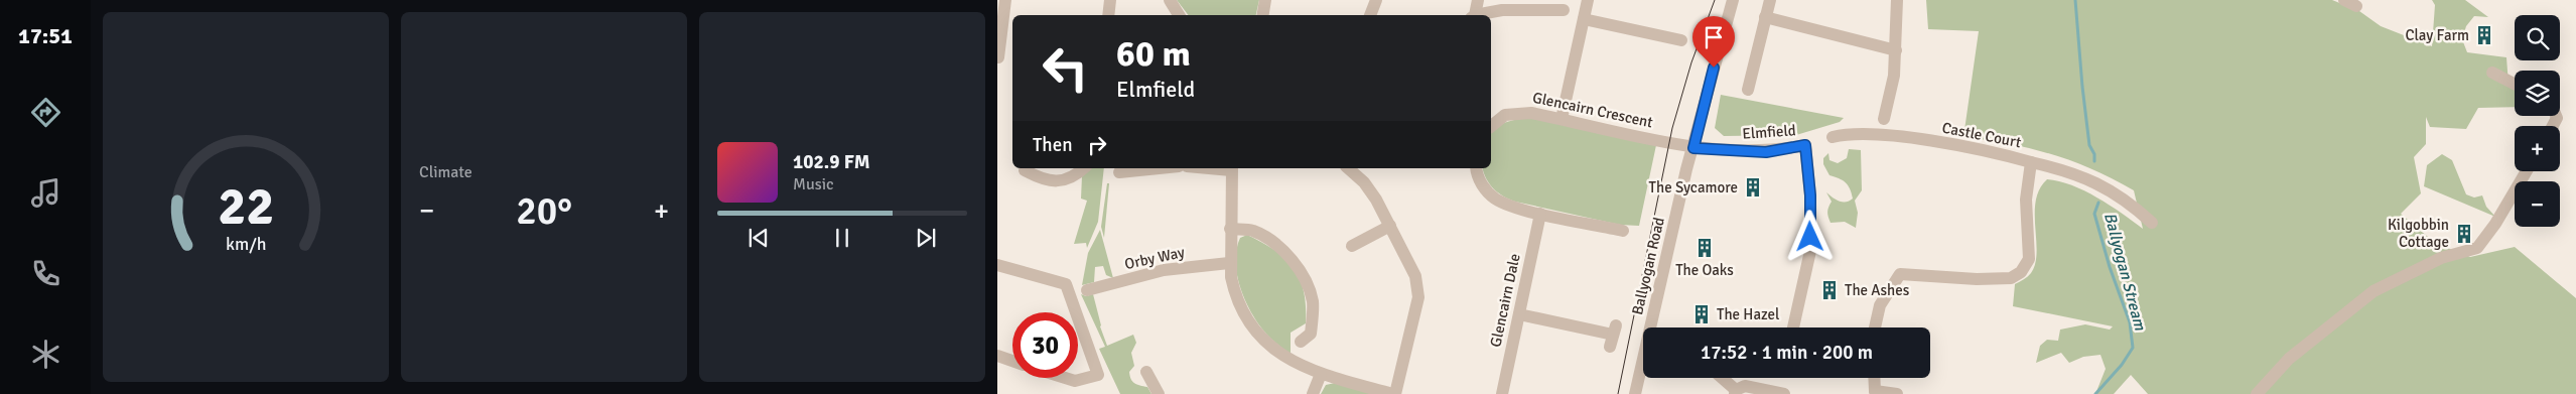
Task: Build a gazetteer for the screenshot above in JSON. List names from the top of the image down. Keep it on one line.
{"streets":{"street":["Glencairn Crescent","Elmfield","Castle Court","Orby Way","Ballyogan Road","Glencairn Dale"]},"crossings":[["Glencairn Crescent","Elmfield"],["Glencairn Crescent","Ballyogan Road"],["Elmfield","Ballyogan Road"]],"water":["Ballyogan Stream"],"places":{"building":["Clay Farm","The Sycamore","Kilgobbin Cottage","The Oaks","The Ashes","The Hazel"]},"page":{"tabs":"17:51","tile":"Climate","map_buttons":["+","−"],"turn":["60 m","Elmfield"],"then":"Then","song":["102.9 FM","Music"],"heat":["−","20°","+"],"limit":"30","trip":"17:52 · 1 min · 200 m","gauge":["22","km/h"]}}
